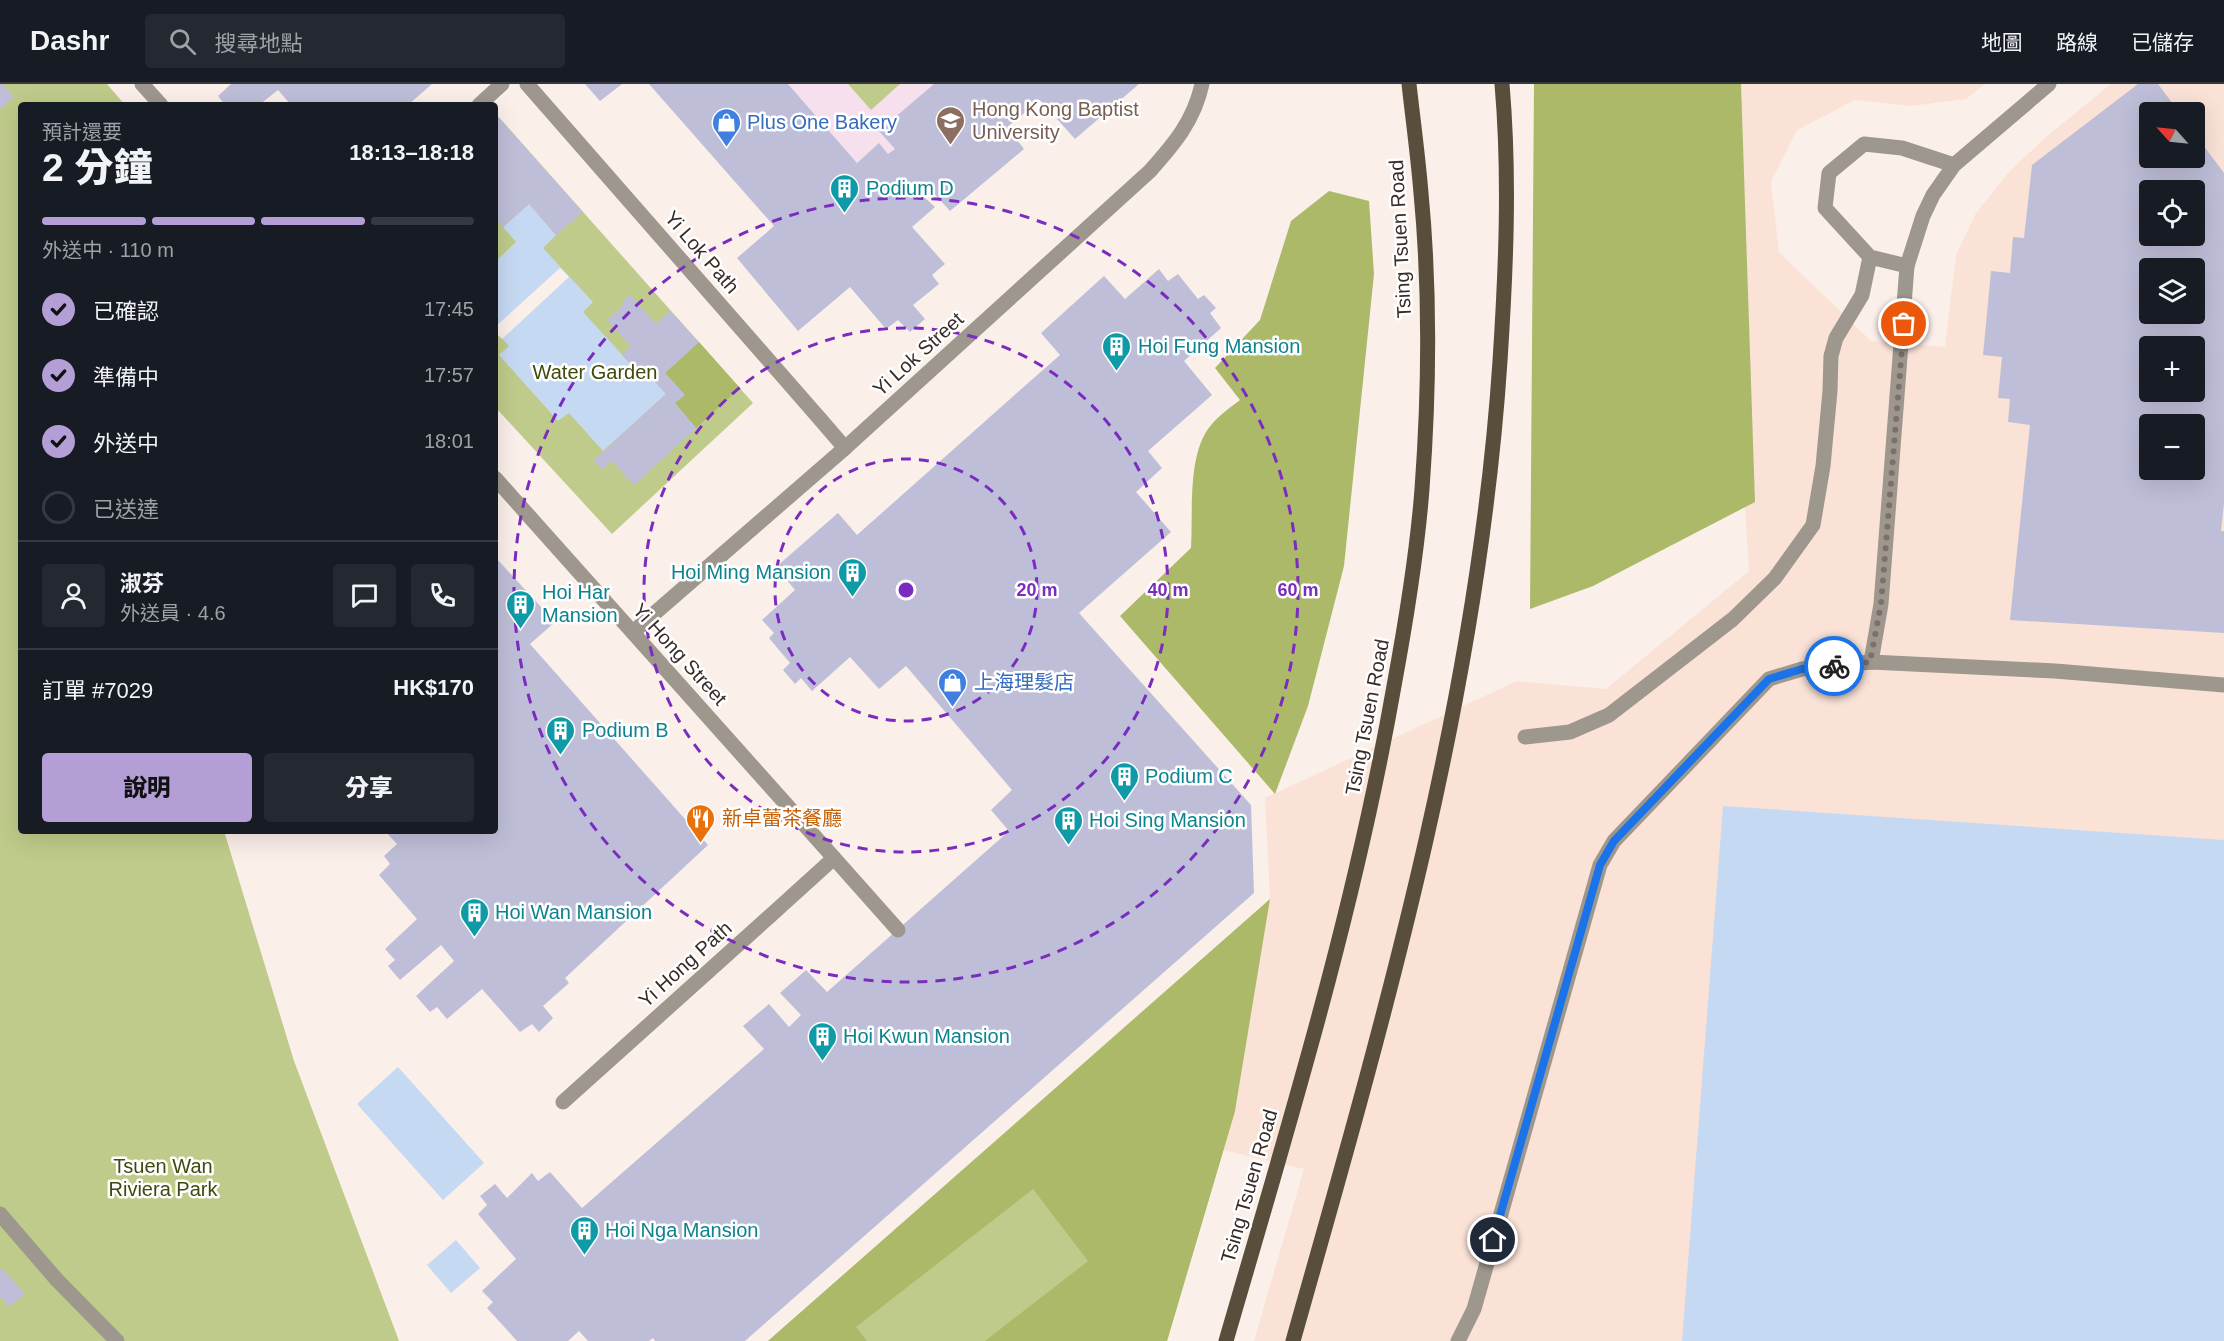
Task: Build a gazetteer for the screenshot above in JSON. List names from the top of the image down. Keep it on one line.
{"streets":{"main road":["Tsing Tsuen Road"],"street":["Yi Lok Path","Yi Lok Street","Yi Hong Street","Yi Hong Path"]},"crossings":[["Yi Lok Path","Yi Lok Street"],["Yi Lok Street","Yi Hong Street"],["Yi Hong Street","Yi Hong Path"]],"parks":["Water Garden","Tsuen Wan Riviera Park"],"places":{"school or university":["Hong Kong Baptist University"],"shop":["Plus One Bakery","上海理髮店"],"building":["Podium D","Hoi Fung Mansion","Hoi Ming Mansion","Hoi Har Mansion","Podium B","Podium C","Hoi Sing Mansion","Hoi Wan Mansion","Hoi Kwun Mansion","Hoi Nga Mansion"],"restaurant":["新卓蕾茶餐廳"]},"north":"top left","page":{"header":"Dashr","search":"搜尋地點","nav":["地圖","路線","已儲存"],"map_buttons":["+","−"],"heading":["2 分鐘","預計還要","18:13–18:18"],"panel":["淑芬","外送員 · 4.6","訂單 #7029","HK$170"],"bar":"外送中 · 110 m","list":[["已確認","17:45"],["準備中","17:57"],["外送中","18:01"],"已送達"],"buttons":["說明","分享"]},"rings":["20 m","40 m","60 m"]}
